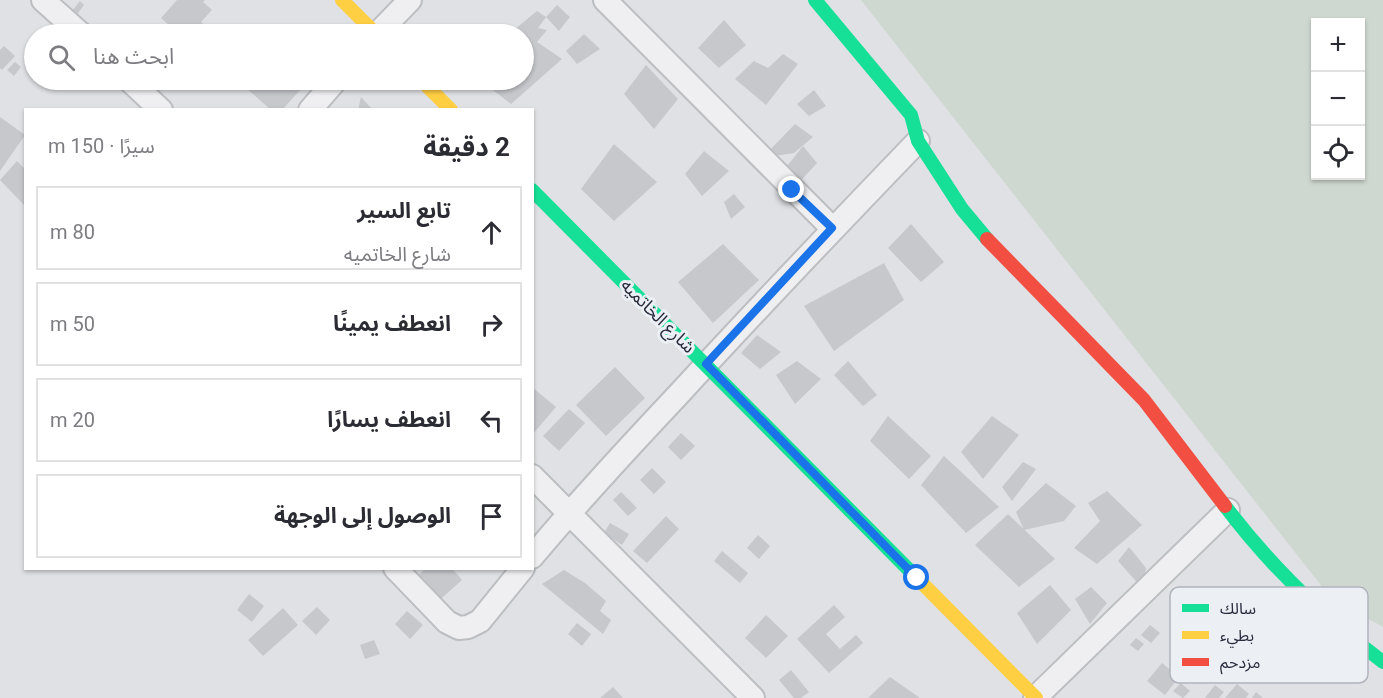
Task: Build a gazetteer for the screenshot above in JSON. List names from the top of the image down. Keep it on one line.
{"streets":{"street":["شارع الخاتميه"]},"legend":["سالك","بطيء","مزدحم"],"page":{"map_buttons":["+","−"],"search":"ابحث هنا","heading":["2 دقيقة","سيرًا · 150 m"],"list":[["تابع السير","شارع الخاتميه","80 m"],["انعطف يمينًا","50 m"],["انعطف يسارًا","20 m"],"الوصول إلى الوجهة"]}}
